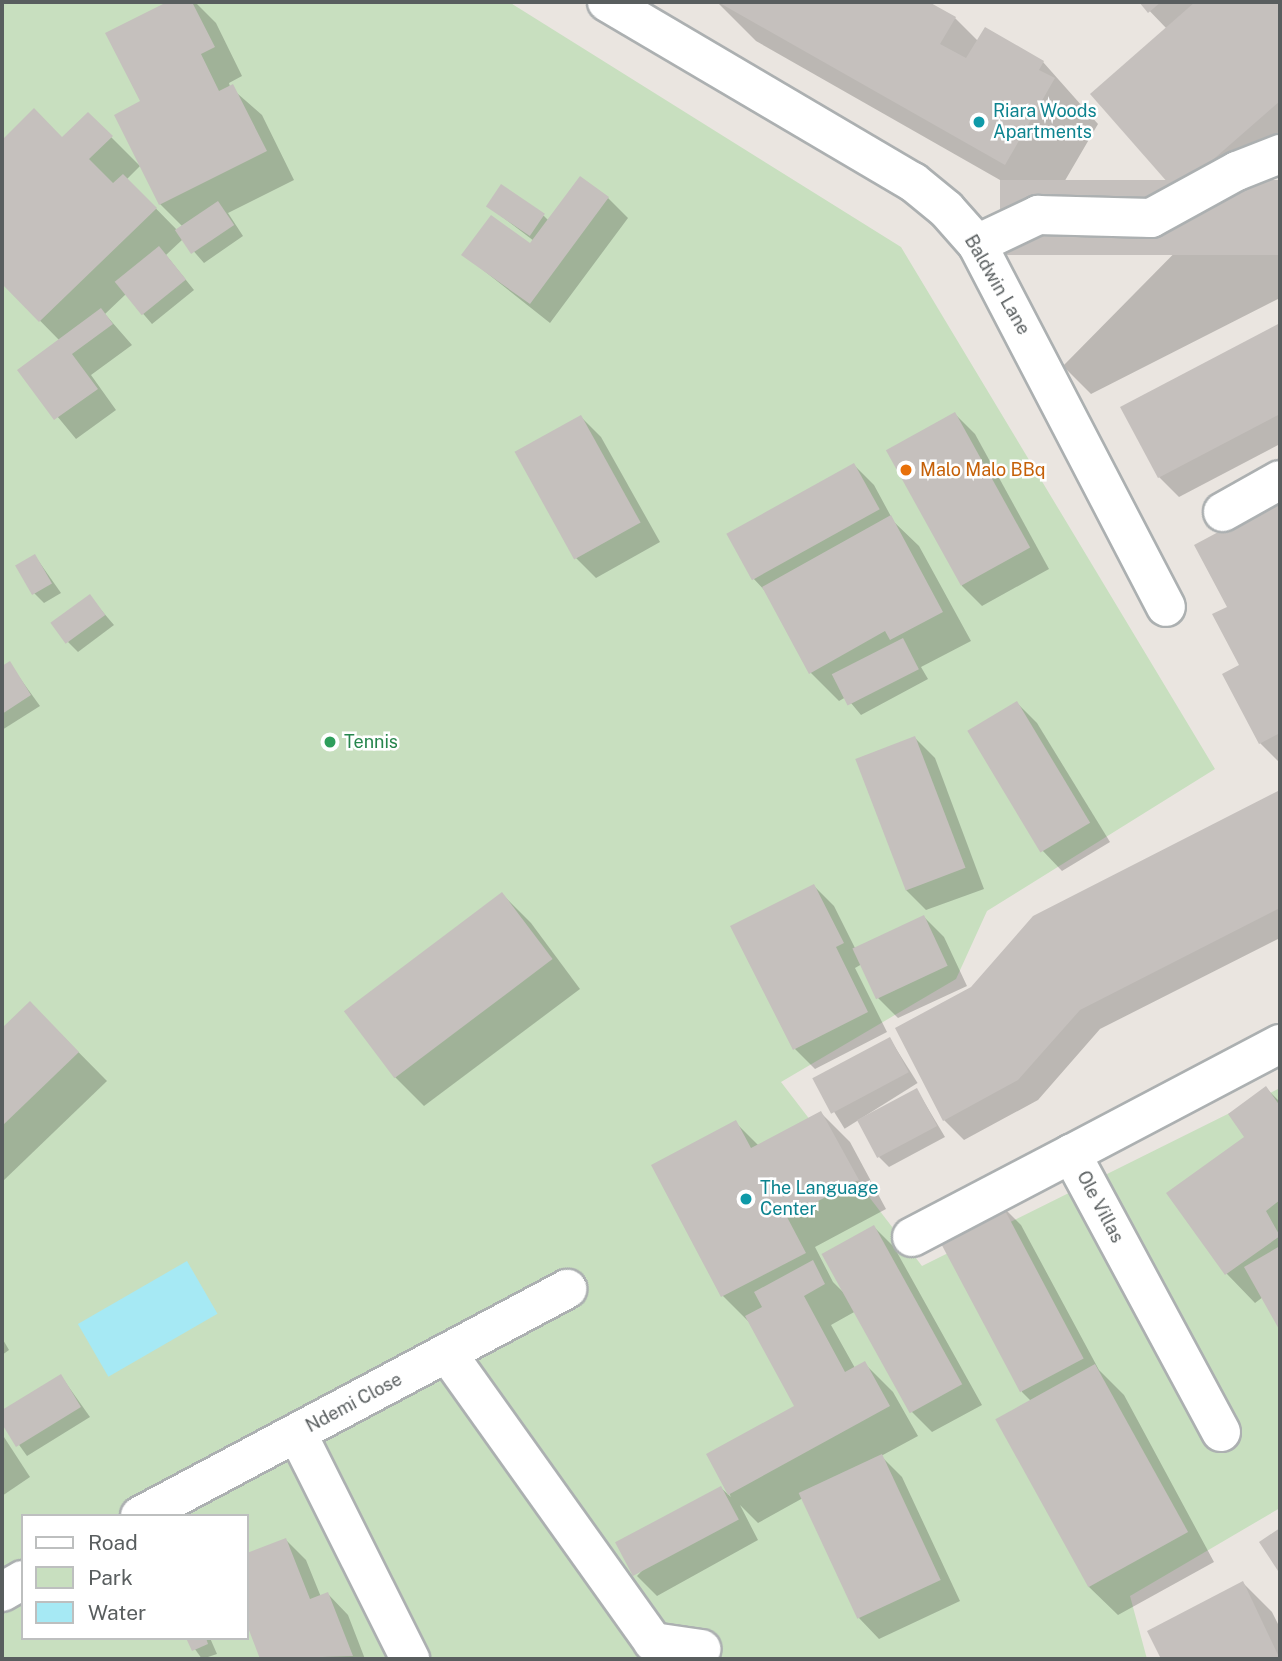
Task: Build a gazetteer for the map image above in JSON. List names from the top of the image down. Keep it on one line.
{"streets":{"street":["Baldwin Lane","Ole Villas","Ndemi Close"]},"places":["Riara Woods Apartments","Malo Malo BBq","Tennis","The Language Center"],"legend":["Road","Park","Water"]}
